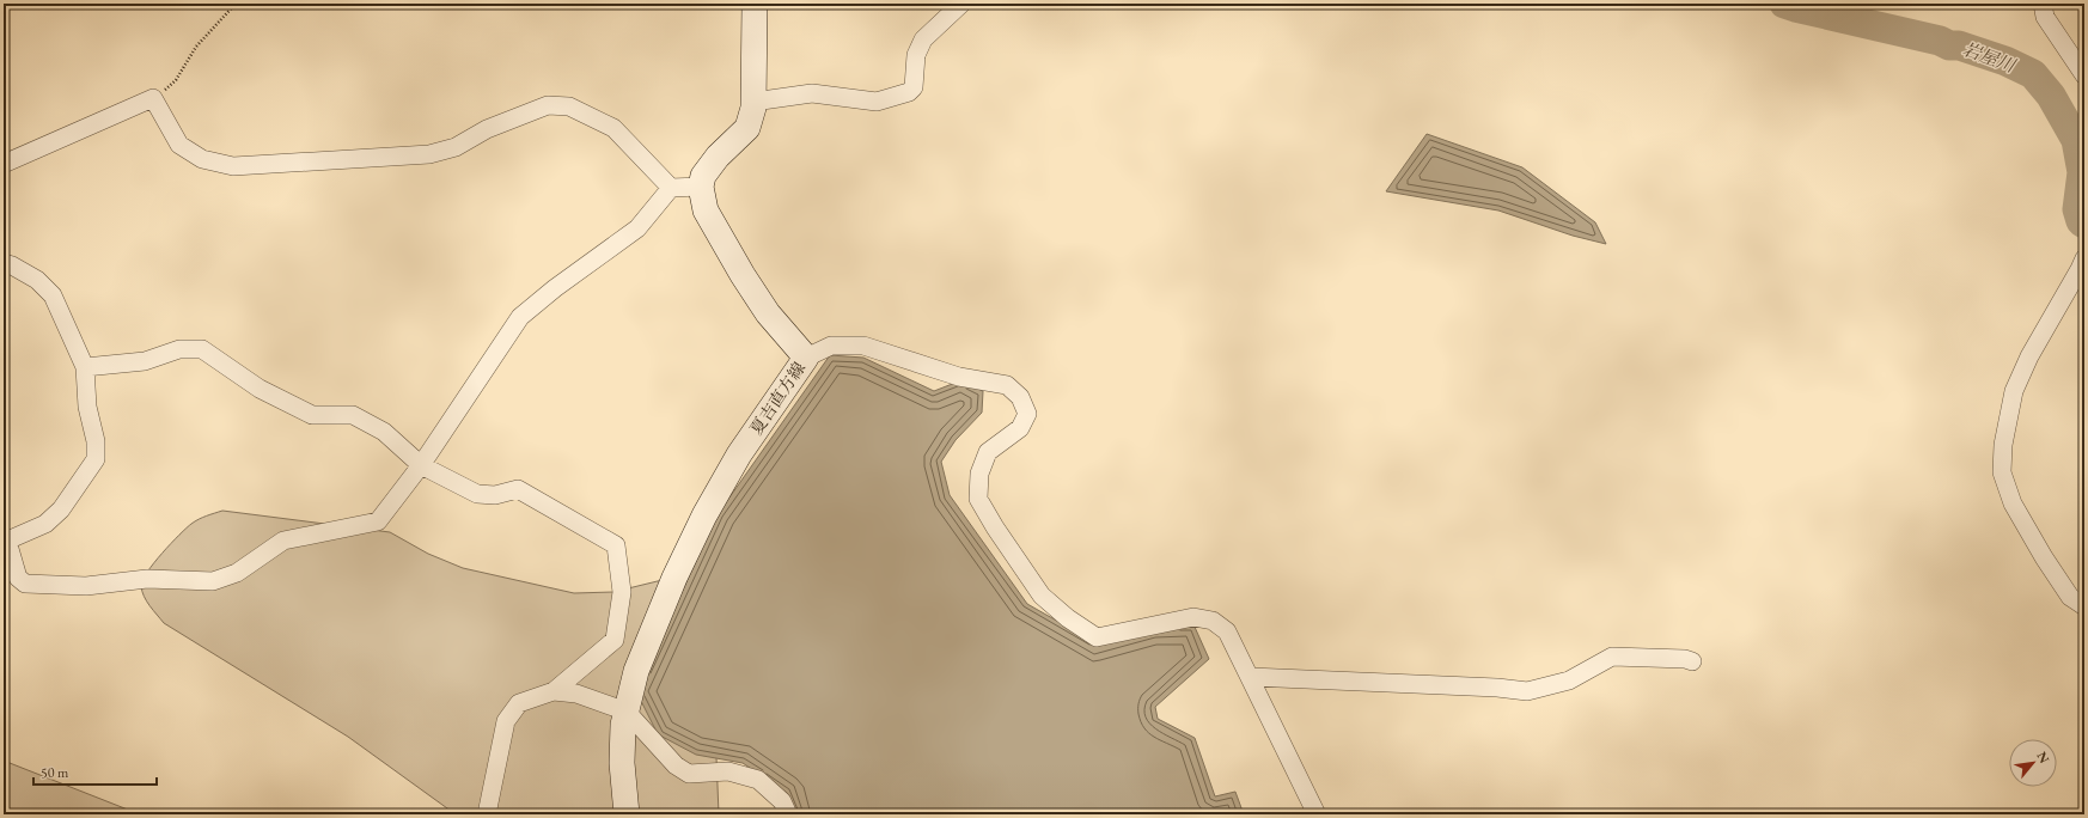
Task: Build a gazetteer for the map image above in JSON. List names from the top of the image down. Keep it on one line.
{"streets":{"main road":["夏吉直方線"]},"water":["岩屋川"],"scale_bar":"50 m","north":"top right"}
